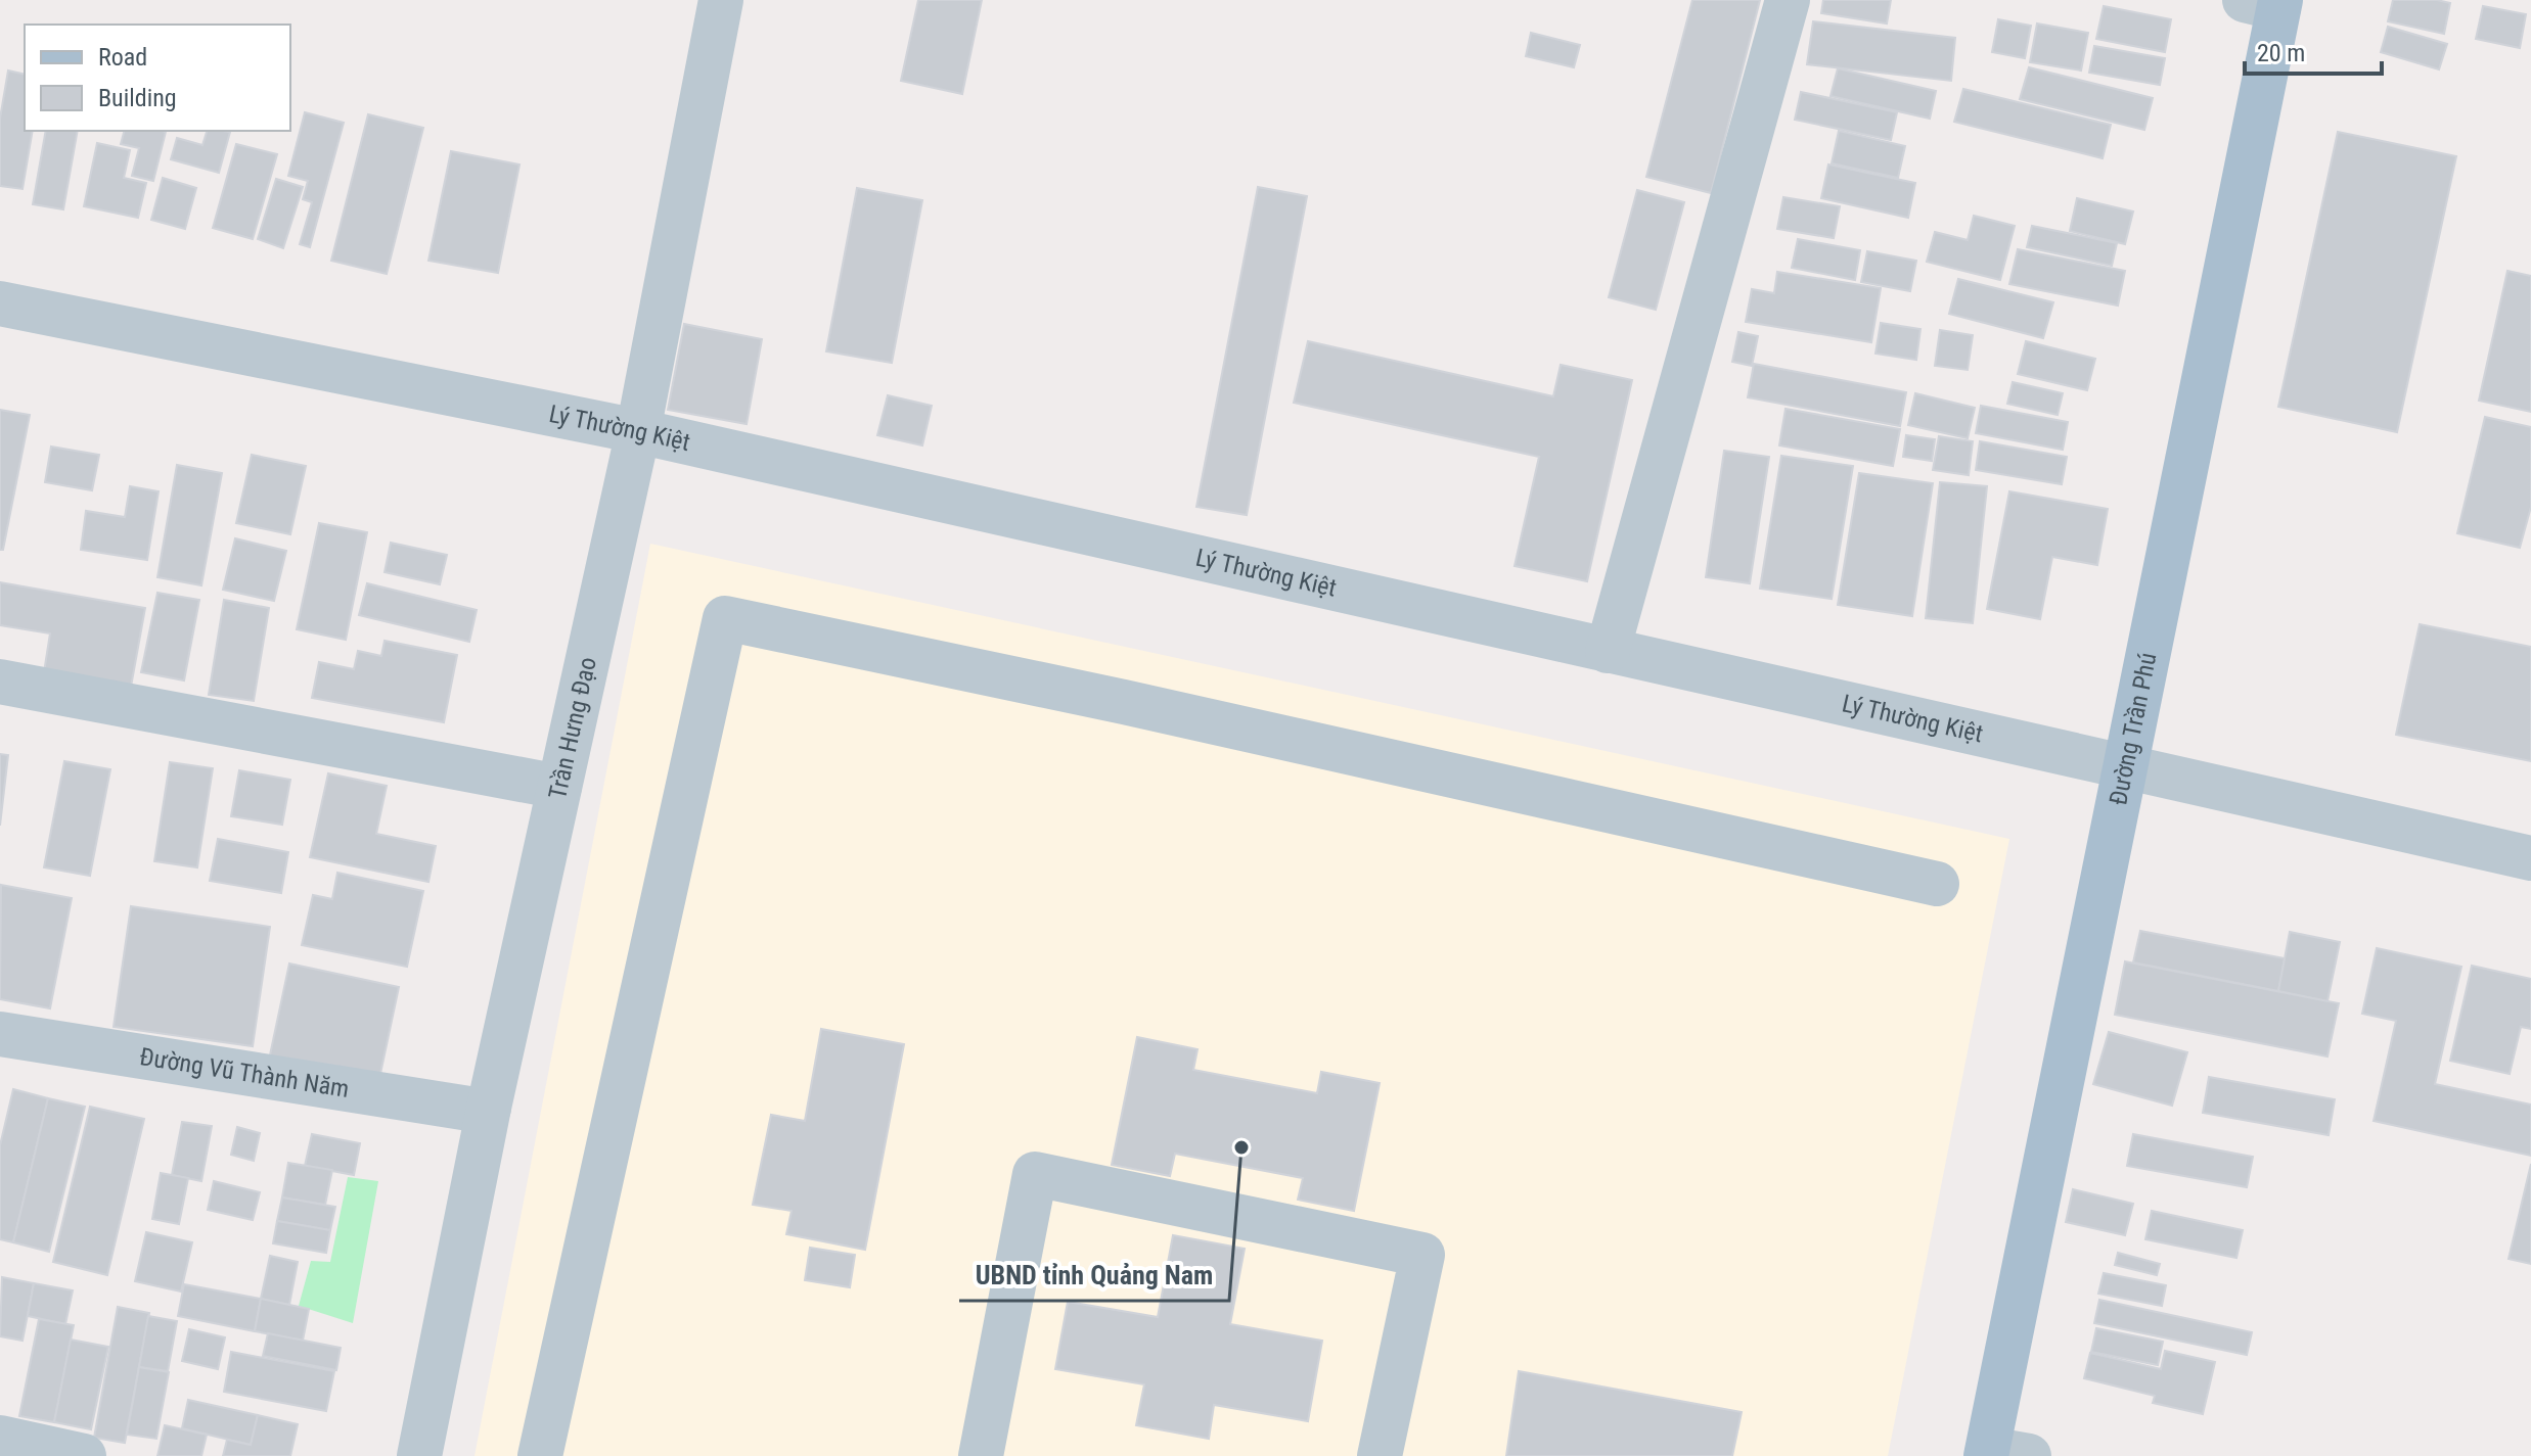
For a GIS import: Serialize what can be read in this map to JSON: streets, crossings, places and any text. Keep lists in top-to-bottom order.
{
  "streets": {
    "main road": ["Đường Trần Phú"],
    "street": ["Lý Thường Kiệt", "Trần Hưng Đạo", "Đường Vũ Thành Năm"]
  },
  "crossings": [
    ["Lý Thường Kiệt", "Trần Hưng Đạo"],
    ["Lý Thường Kiệt", "Đường Trần Phú"],
    ["Trần Hưng Đạo", "Đường Vũ Thành Năm"]
  ],
  "places": ["UBND tỉnh Quảng Nam"],
  "legend": ["Road", "Building"],
  "scale_bar": "20 m"
}
